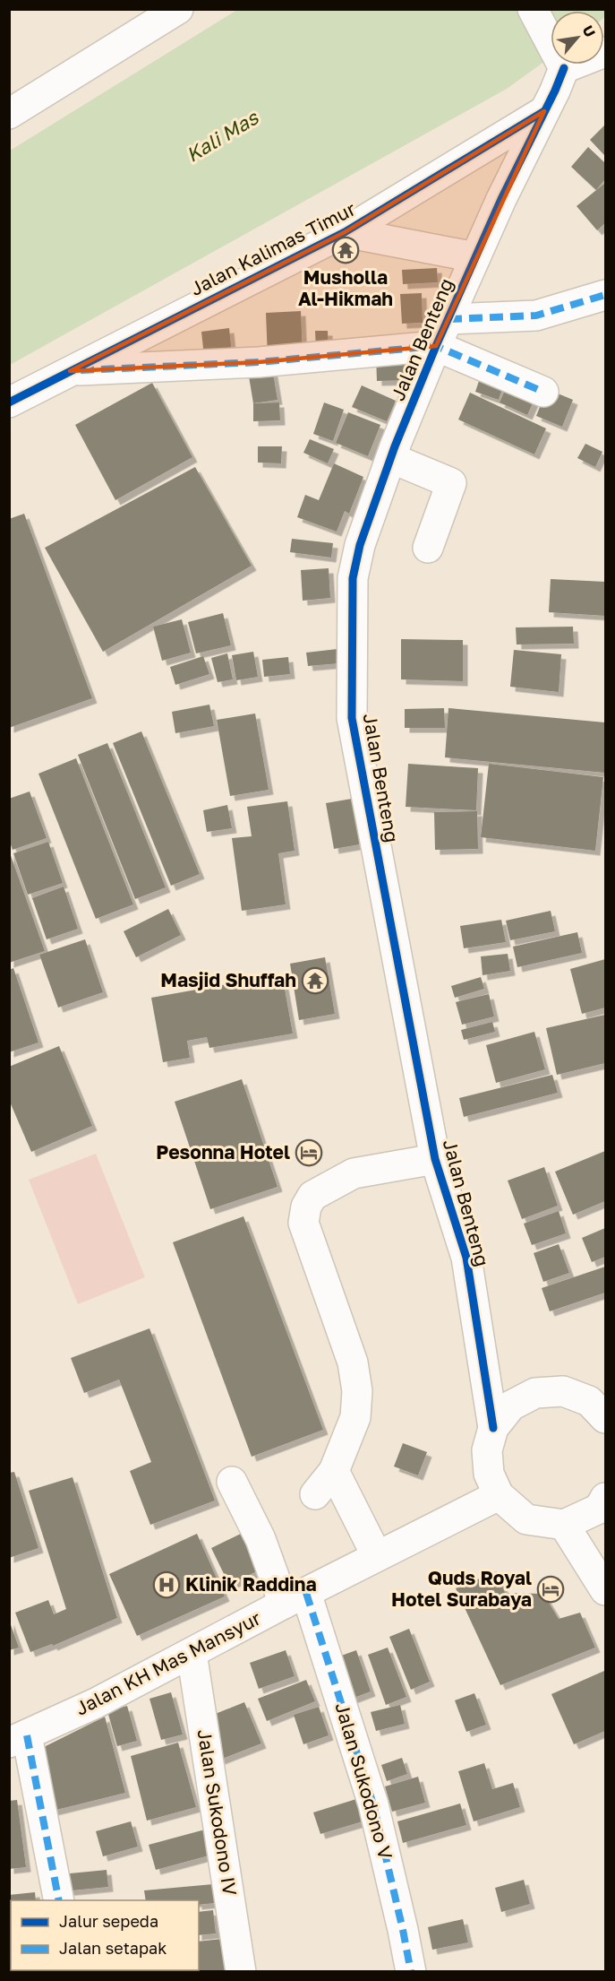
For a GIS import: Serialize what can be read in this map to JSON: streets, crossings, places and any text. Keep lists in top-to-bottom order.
{
  "streets": {
    "main road": [
      "Jalan Kalimas Timur",
      "Jalan Benteng",
      "Jalan KH Mas Mansyur",
      "Jalan Sukodono V",
      "Jalan Sukodono IV"
    ]
  },
  "crossings": [
    ["Jalan Kalimas Timur", "Jalan Benteng"],
    ["Jalan KH Mas Mansyur", "Jalan Sukodono V"],
    ["Jalan KH Mas Mansyur", "Jalan Sukodono IV"]
  ],
  "water": ["Kali Mas"],
  "places": {
    "temple": ["Musholla Al-Hikmah", "Masjid Shuffah"],
    "hotel": ["Pesonna Hotel", "Quds Royal Hotel Surabaya"],
    "hospital": ["Klinik Raddina"]
  },
  "legend": ["Jalur sepeda", "Jalan setapak"],
  "north": "top right"
}
